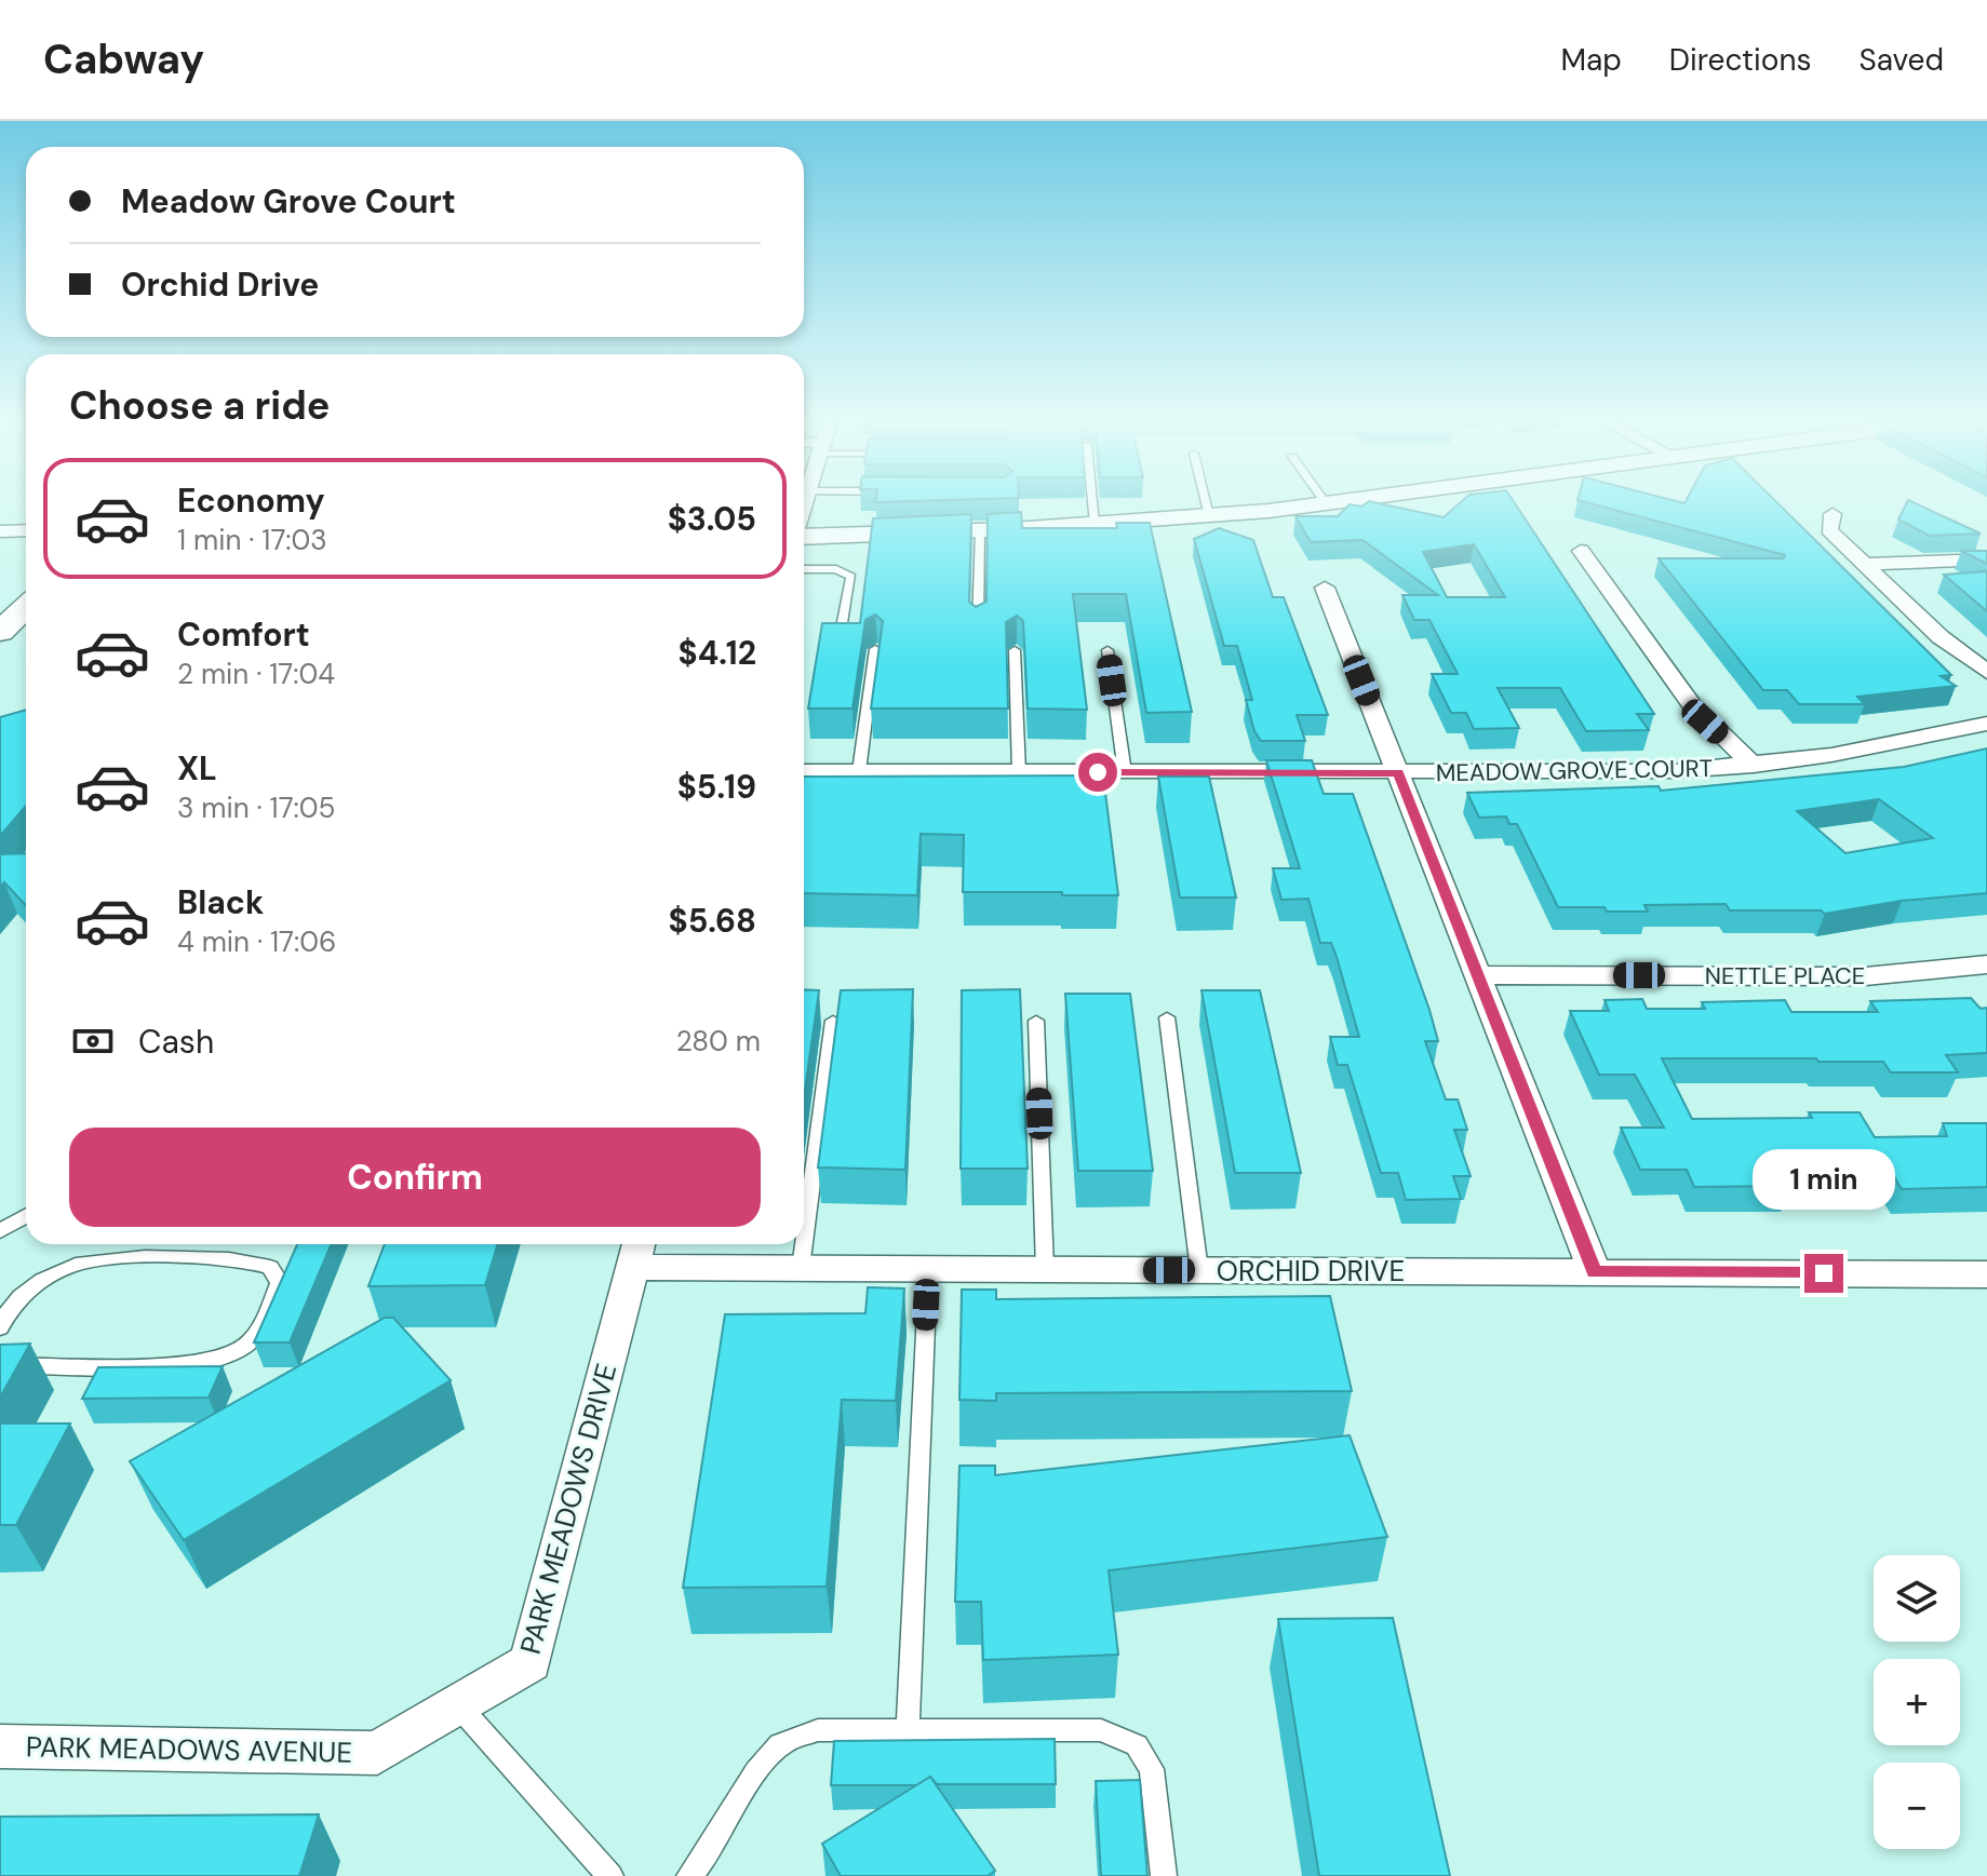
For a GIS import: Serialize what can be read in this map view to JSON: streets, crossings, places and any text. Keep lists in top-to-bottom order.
{
  "streets": {
    "street": [
      "MEADOW GROVE COURT",
      "NETTLE PLACE",
      "ORCHID DRIVE",
      "PARK MEADOWS DRIVE",
      "PARK MEADOWS AVENUE"
    ]
  },
  "crossings": [
    ["ORCHID DRIVE", "PARK MEADOWS DRIVE"],
    ["PARK MEADOWS DRIVE", "PARK MEADOWS AVENUE"]
  ],
  "page": {
    "header": "Cabway",
    "nav": ["Map", "Directions", "Saved"],
    "banner": ["Meadow Grove Court", "Orchid Drive"],
    "heading": "Choose a ride",
    "list": [
      {
        "name": "Economy",
        "note": "1 min · 17:03",
        "value": "$3.05"
      },
      {
        "name": "Comfort",
        "note": "2 min · 17:04",
        "value": "$4.12"
      },
      {
        "name": "XL",
        "note": "3 min · 17:05",
        "value": "$5.19"
      },
      {
        "name": "Black",
        "note": "4 min · 17:06",
        "value": "$5.68"
      }
    ],
    "pay": ["Cash", "280 m"],
    "buttons": "Confirm",
    "bubble": "1 min",
    "map_buttons": ["+", "−"]
  }
}
